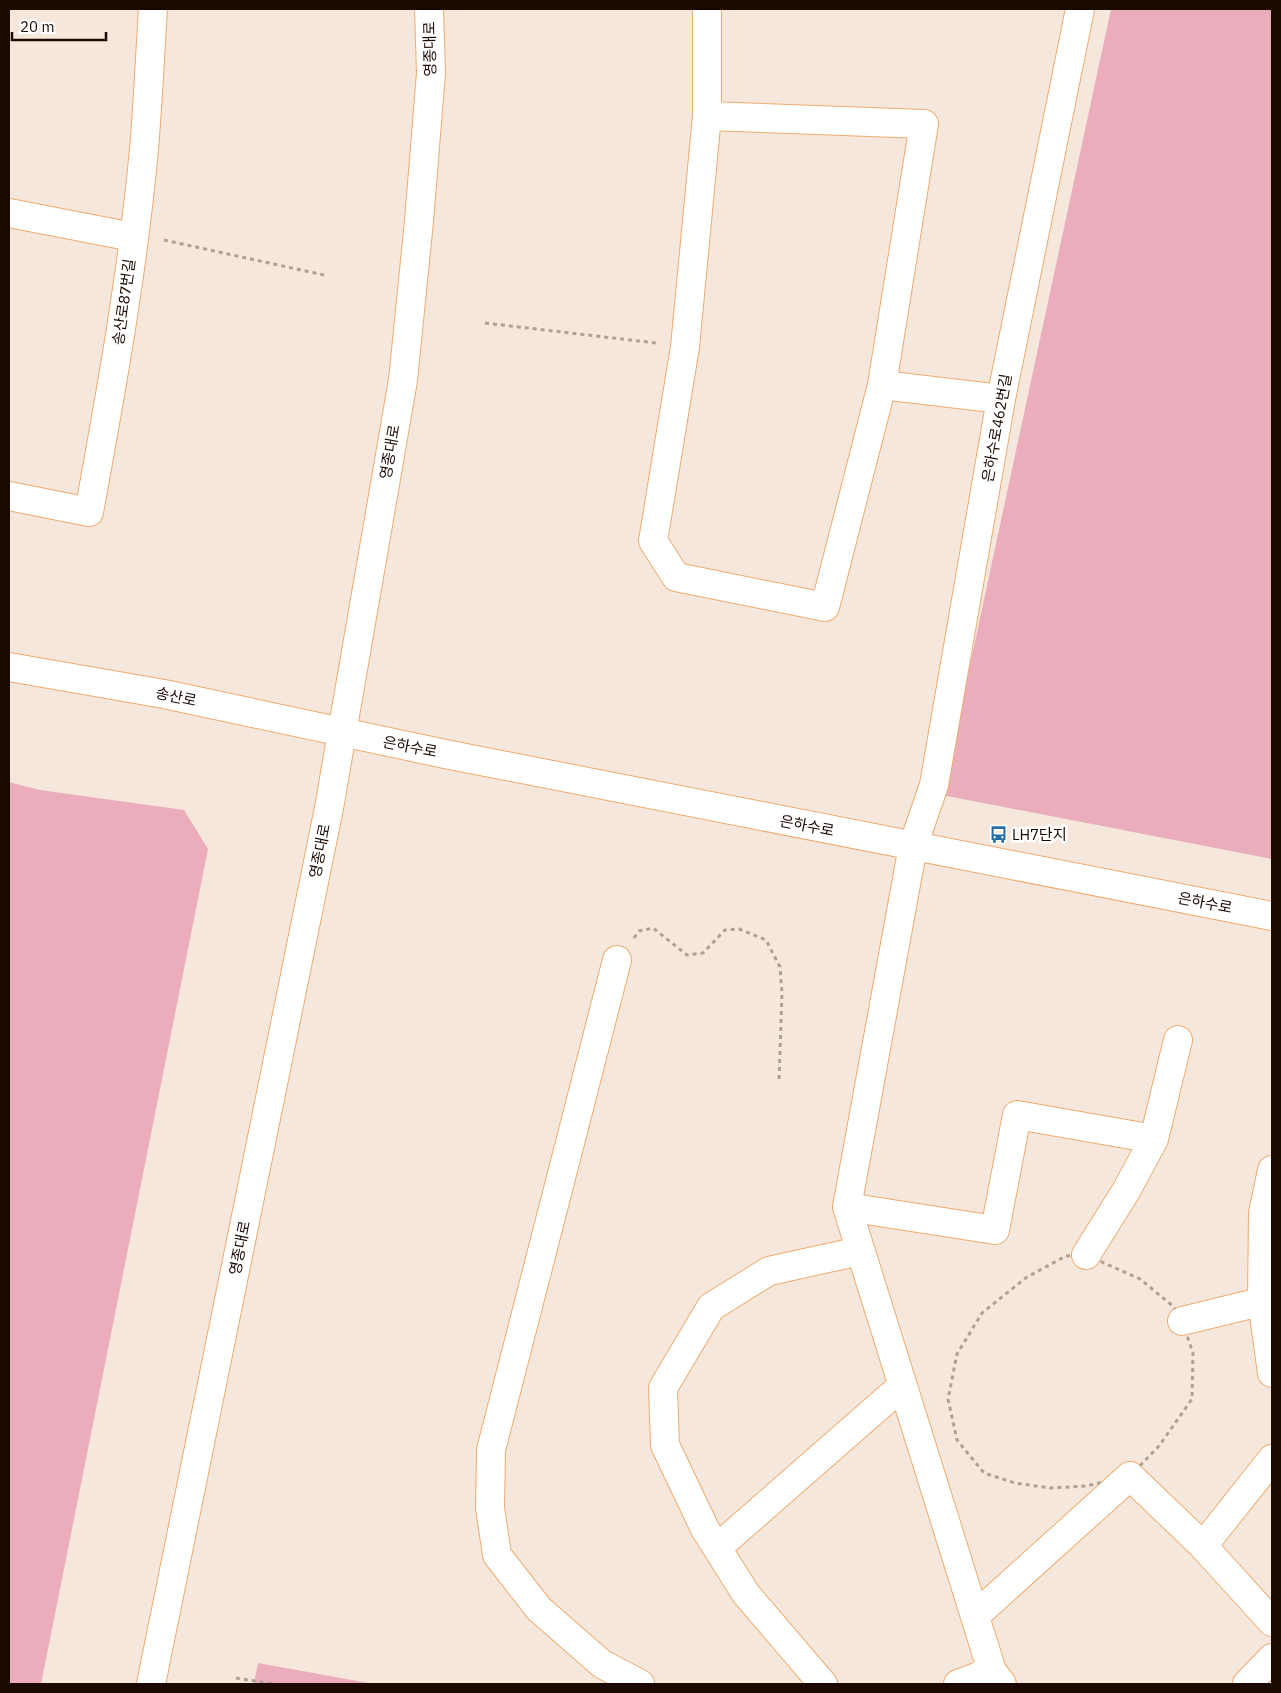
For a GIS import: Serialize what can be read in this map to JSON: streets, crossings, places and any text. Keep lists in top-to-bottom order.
{
  "streets": {
    "street": [
      "영종대로",
      "송산로87번길",
      "은하수로462번길",
      "송산로",
      "은하수로"
    ]
  },
  "crossings": [
    ["영종대로", "송산로"],
    ["영종대로", "은하수로"],
    ["은하수로462번길", "은하수로"],
    ["송산로", "은하수로"]
  ],
  "places": {
    "bus stop": ["LH7단지"]
  },
  "scale_bar": "20 m"
}
